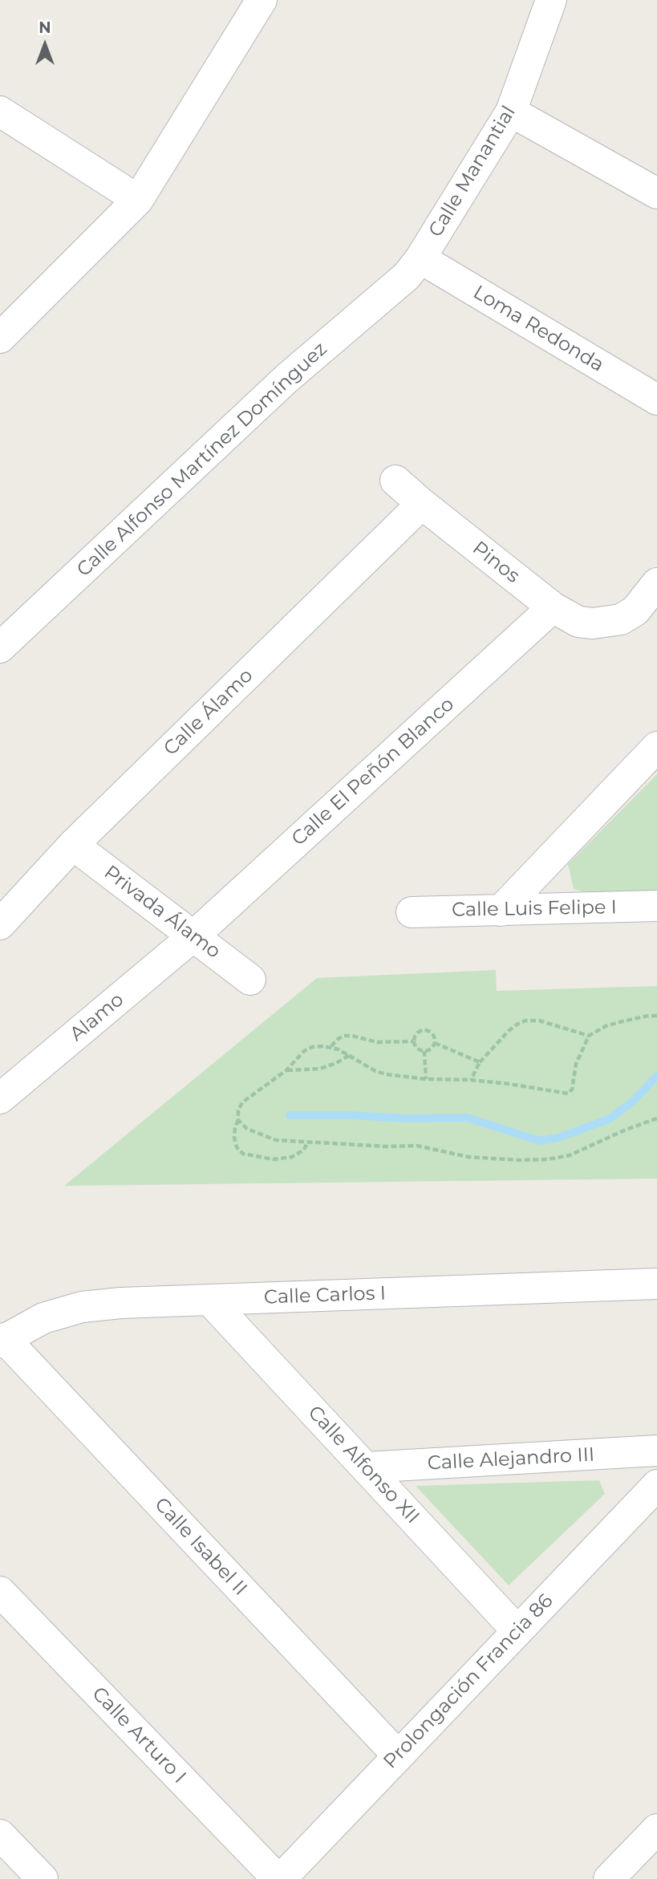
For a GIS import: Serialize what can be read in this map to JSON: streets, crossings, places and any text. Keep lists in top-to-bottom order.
{
  "streets": {
    "street": [
      "Calle Manantial",
      "Loma Redonda",
      "Calle Alfonso Martínez Domínguez",
      "Pinos",
      "Calle Álamo",
      "Calle El Peñón Blanco",
      "Calle Luis Felipe I",
      "Privada Álamo",
      "Alamo",
      "Calle Carlos I",
      "Calle Alejandro III",
      "Calle Alfonso XII",
      "Calle Isabel II",
      "Prolongación Francia 86",
      "Calle Arturo I"
    ]
  },
  "crossings": [
    ["Calle Manantial", "Loma Redonda"],
    ["Calle Manantial", "Calle Alfonso Martínez Domínguez"],
    ["Loma Redonda", "Calle Alfonso Martínez Domínguez"],
    ["Pinos", "Calle Álamo"],
    ["Pinos", "Calle El Peñón Blanco"],
    ["Calle Álamo", "Privada Álamo"],
    ["Calle El Peñón Blanco", "Privada Álamo"],
    ["Calle El Peñón Blanco", "Alamo"],
    ["Privada Álamo", "Alamo"],
    ["Calle Carlos I", "Calle Alfonso XII"],
    ["Calle Carlos I", "Calle Isabel II"],
    ["Calle Alejandro III", "Calle Alfonso XII"],
    ["Calle Alfonso XII", "Prolongación Francia 86"],
    ["Calle Isabel II", "Prolongación Francia 86"],
    ["Prolongación Francia 86", "Calle Arturo I"]
  ],
  "north": "top"
}
